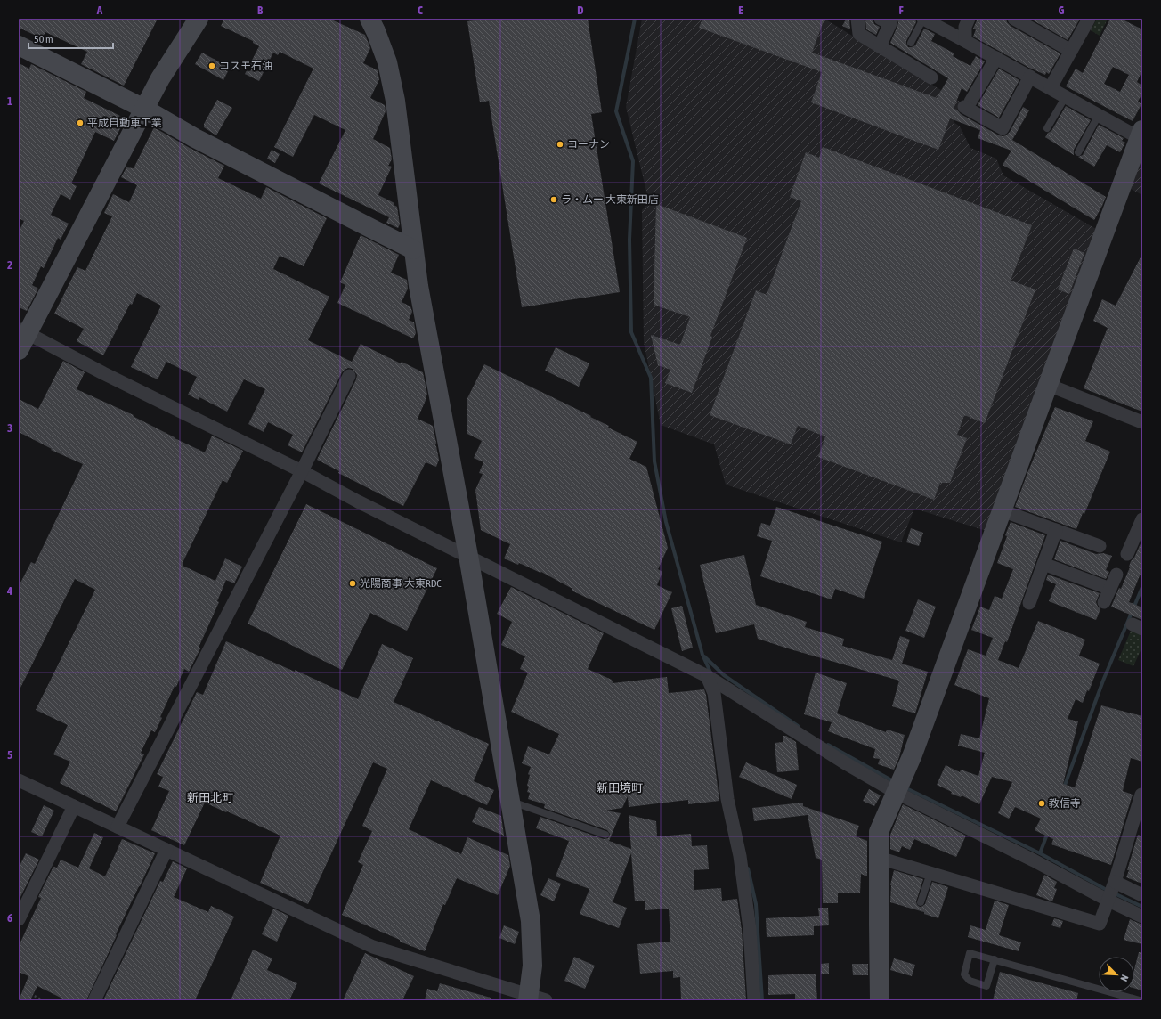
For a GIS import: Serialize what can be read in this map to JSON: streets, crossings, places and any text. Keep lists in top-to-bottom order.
{
  "districts": ["新田境町", "新田北町"],
  "places": [
    "コスモ石油",
    "平成自動車工業",
    "コーナン",
    "ラ・ムー 大東新田店",
    "光陽商事 大東RDC",
    "教信寺"
  ],
  "scale_bar": "50 m",
  "north": "bottom right",
  "grid": {
    "columns": [
      "A",
      "B",
      "C",
      "D",
      "E",
      "F",
      "G"
    ],
    "rows": [
      "1",
      "2",
      "3",
      "4",
      "5",
      "6"
    ]
  }
}
